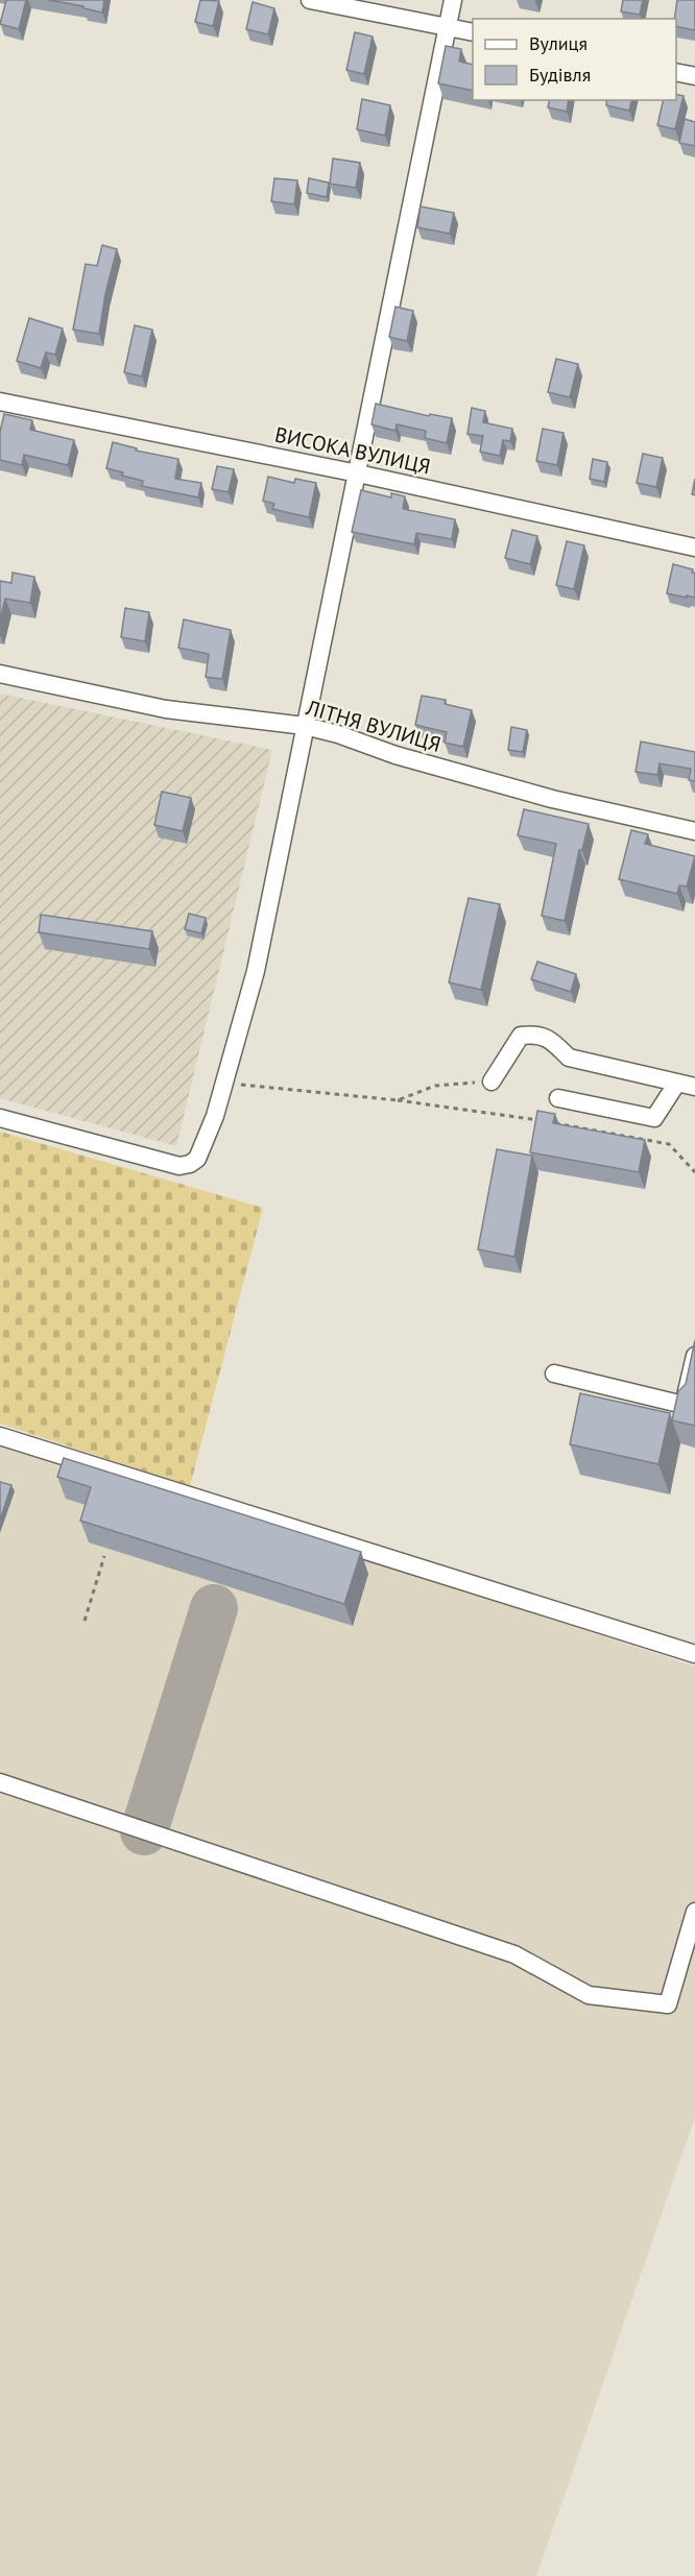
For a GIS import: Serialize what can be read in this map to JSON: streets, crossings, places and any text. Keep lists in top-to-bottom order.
{
  "streets": {
    "street": ["ВИСОКА ВУЛИЦЯ", "ЛІТНЯ ВУЛИЦЯ"]
  },
  "legend": ["Вулиця", "Будівля"]
}
